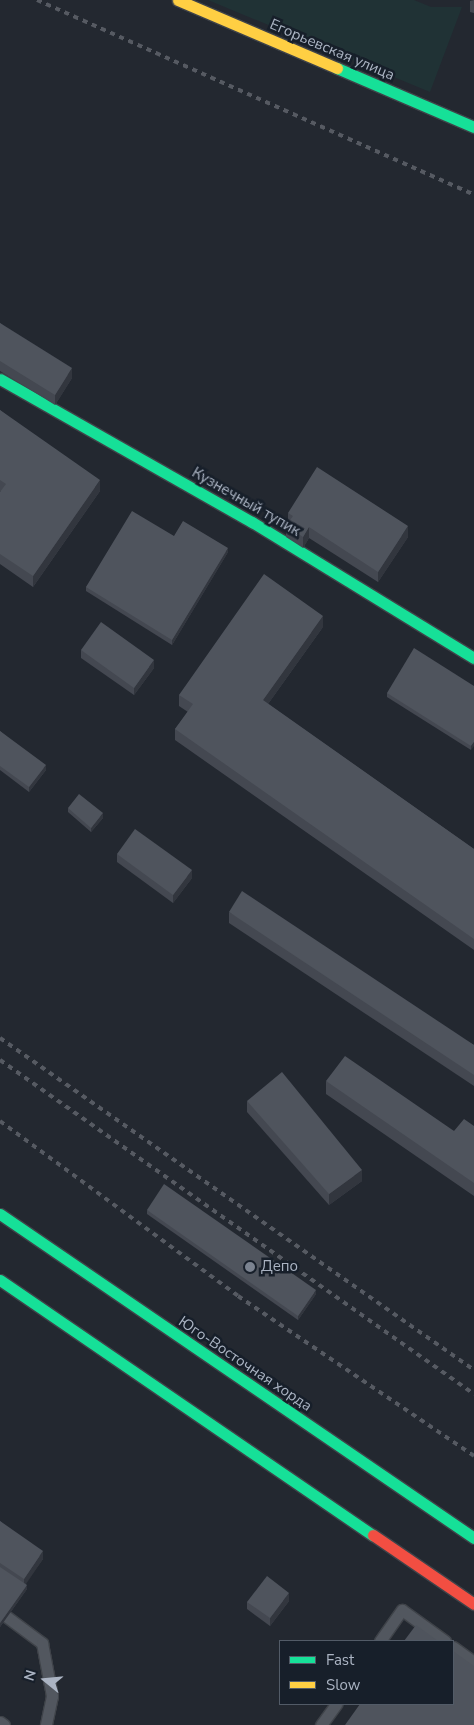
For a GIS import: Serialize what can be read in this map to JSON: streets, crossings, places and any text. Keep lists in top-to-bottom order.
{
  "streets": {
    "main road": ["Егорьевская улица", "Кузнечный тупик", "Юго-Восточная хорда"]
  },
  "places": ["Депо"],
  "legend": ["Fast", "Slow"],
  "north": "left"
}
